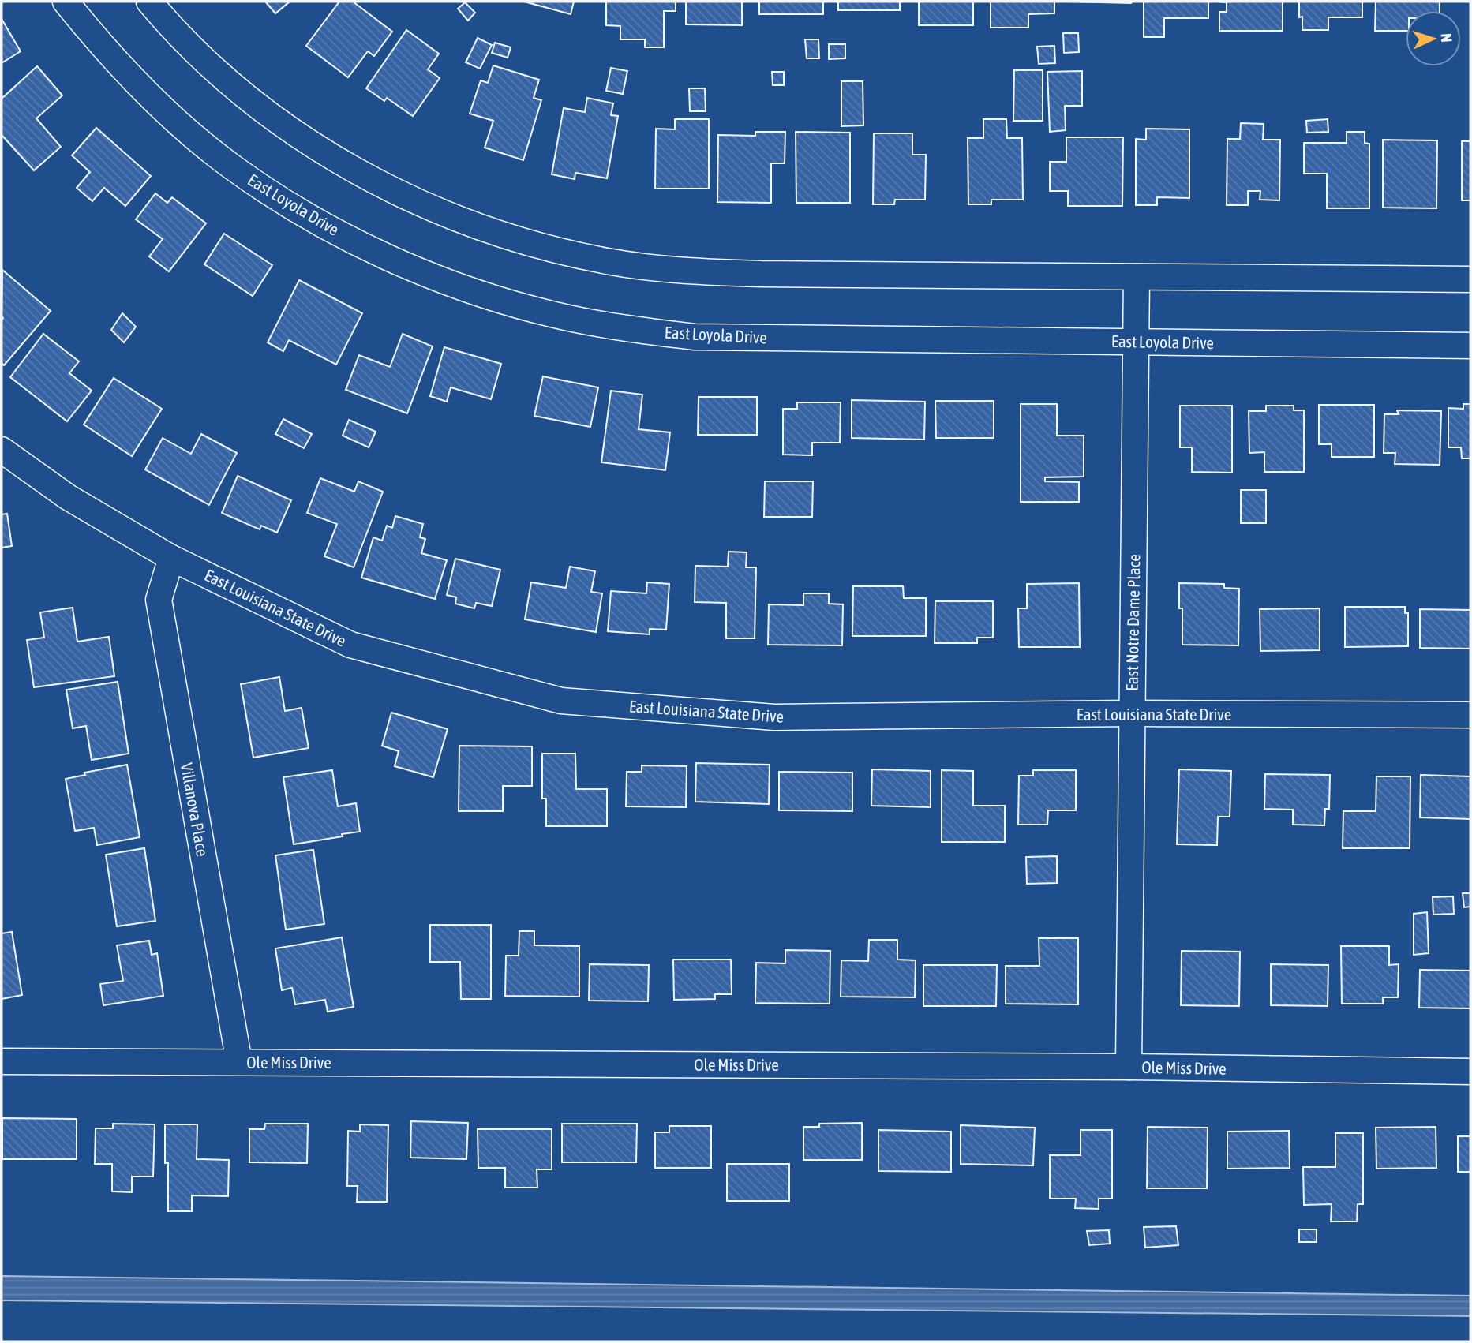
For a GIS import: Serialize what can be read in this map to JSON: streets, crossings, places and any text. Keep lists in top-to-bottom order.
{
  "streets": {
    "street": [
      "East Loyola Drive",
      "East Louisiana State Drive",
      "East Notre Dame Place",
      "Villanova Place",
      "Ole Miss Drive"
    ]
  },
  "crossings": [
    ["East Loyola Drive", "East Notre Dame Place"],
    ["East Louisiana State Drive", "East Notre Dame Place"],
    ["East Louisiana State Drive", "Villanova Place"],
    ["East Notre Dame Place", "Ole Miss Drive"],
    ["Villanova Place", "Ole Miss Drive"]
  ],
  "north": "right"
}
